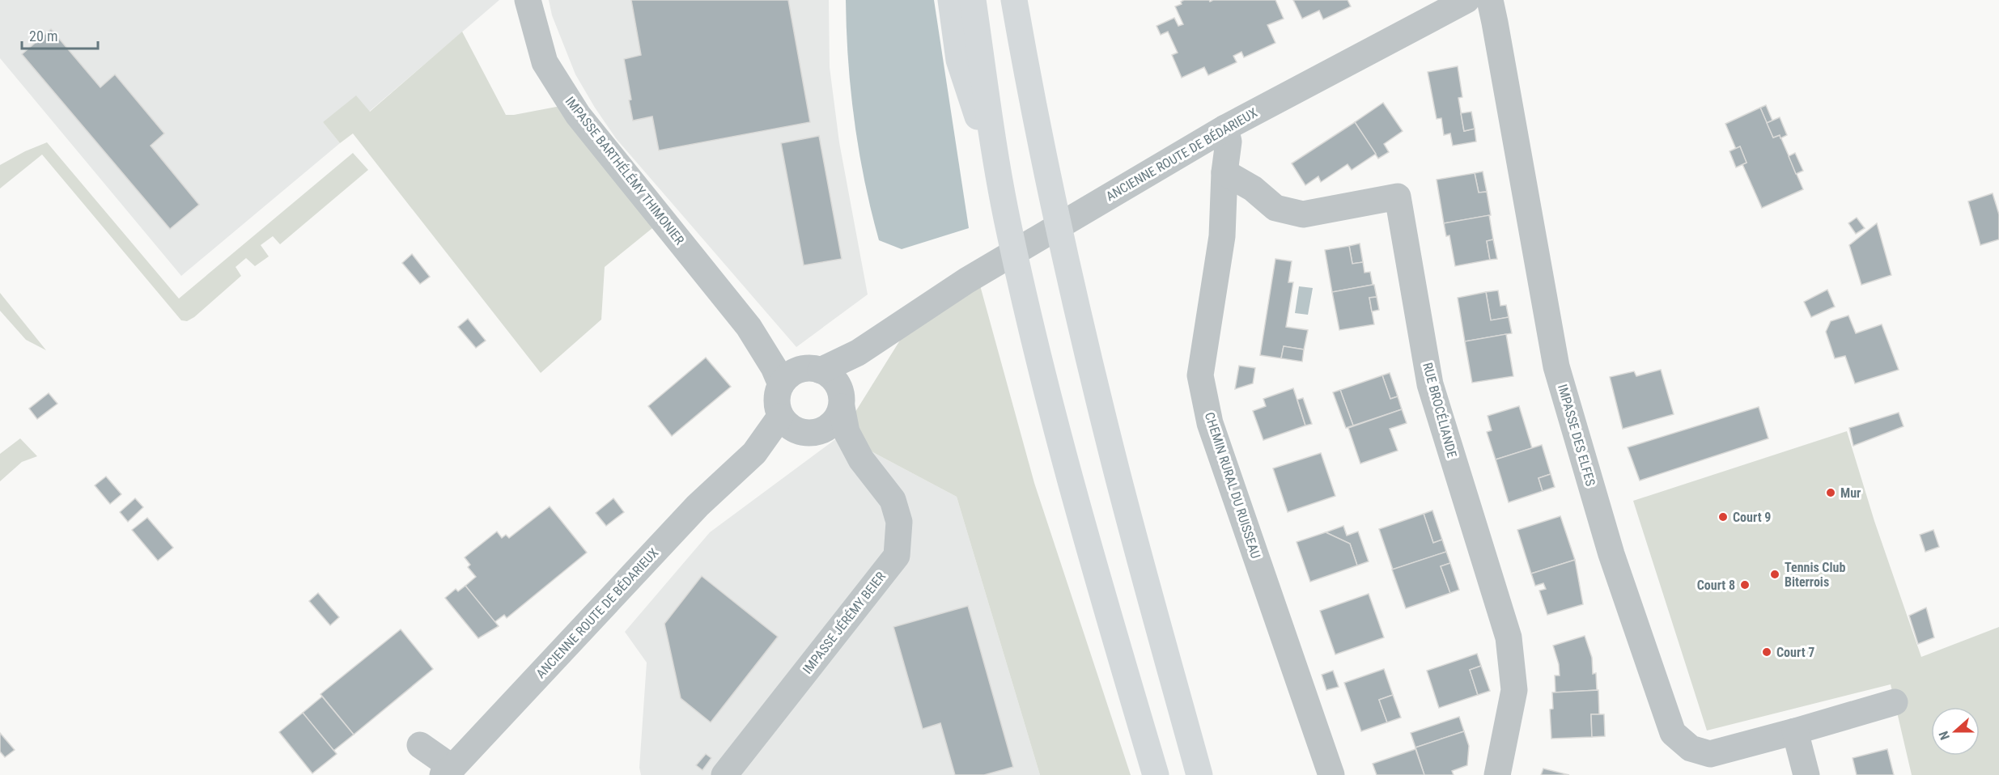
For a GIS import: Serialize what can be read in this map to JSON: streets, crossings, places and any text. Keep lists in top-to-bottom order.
{
  "streets": {
    "street": [
      "ANCIENNE ROUTE DE BÉDARIEUX",
      "IMPASSE BARTHÉLÉMY THIMONIER",
      "RUE BROCÉLIANDE",
      "IMPASSE DES ELFES",
      "CHEMIN RURAL DU RUISSEAU",
      "IMPASSE JÉRÉMY BEIER"
    ]
  },
  "crossings": [
    ["ANCIENNE ROUTE DE BÉDARIEUX", "IMPASSE BARTHÉLÉMY THIMONIER"],
    ["ANCIENNE ROUTE DE BÉDARIEUX", "CHEMIN RURAL DU RUISSEAU"],
    ["ANCIENNE ROUTE DE BÉDARIEUX", "IMPASSE JÉRÉMY BEIER"],
    ["IMPASSE BARTHÉLÉMY THIMONIER", "IMPASSE JÉRÉMY BEIER"],
    ["RUE BROCÉLIANDE", "CHEMIN RURAL DU RUISSEAU"]
  ],
  "places": [
    "Mur",
    "Court 9",
    "Tennis Club Biterrois",
    "Court 8",
    "Court 7"
  ],
  "scale_bar": "20 m",
  "north": "left"
}
